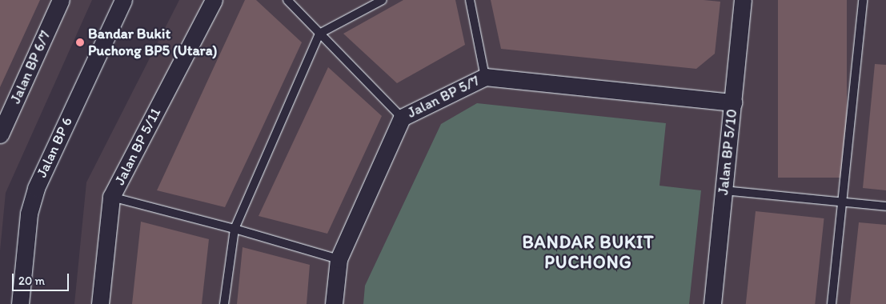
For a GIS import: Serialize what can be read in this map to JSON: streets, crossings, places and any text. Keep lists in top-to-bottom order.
{
  "streets": {
    "street": [
      "Jalan BP 6/7",
      "Jalan BP 5/7",
      "Jalan BP 5/11",
      "Jalan BP 6",
      "Jalan BP 5/10"
    ]
  },
  "crossings": [
    ["Jalan BP 5/7", "Jalan BP 5/10"]
  ],
  "districts": ["BANDAR BUKIT PUCHONG"],
  "places": ["Bandar Bukit Puchong BP5 (Utara)"],
  "scale_bar": "20 m"
}
